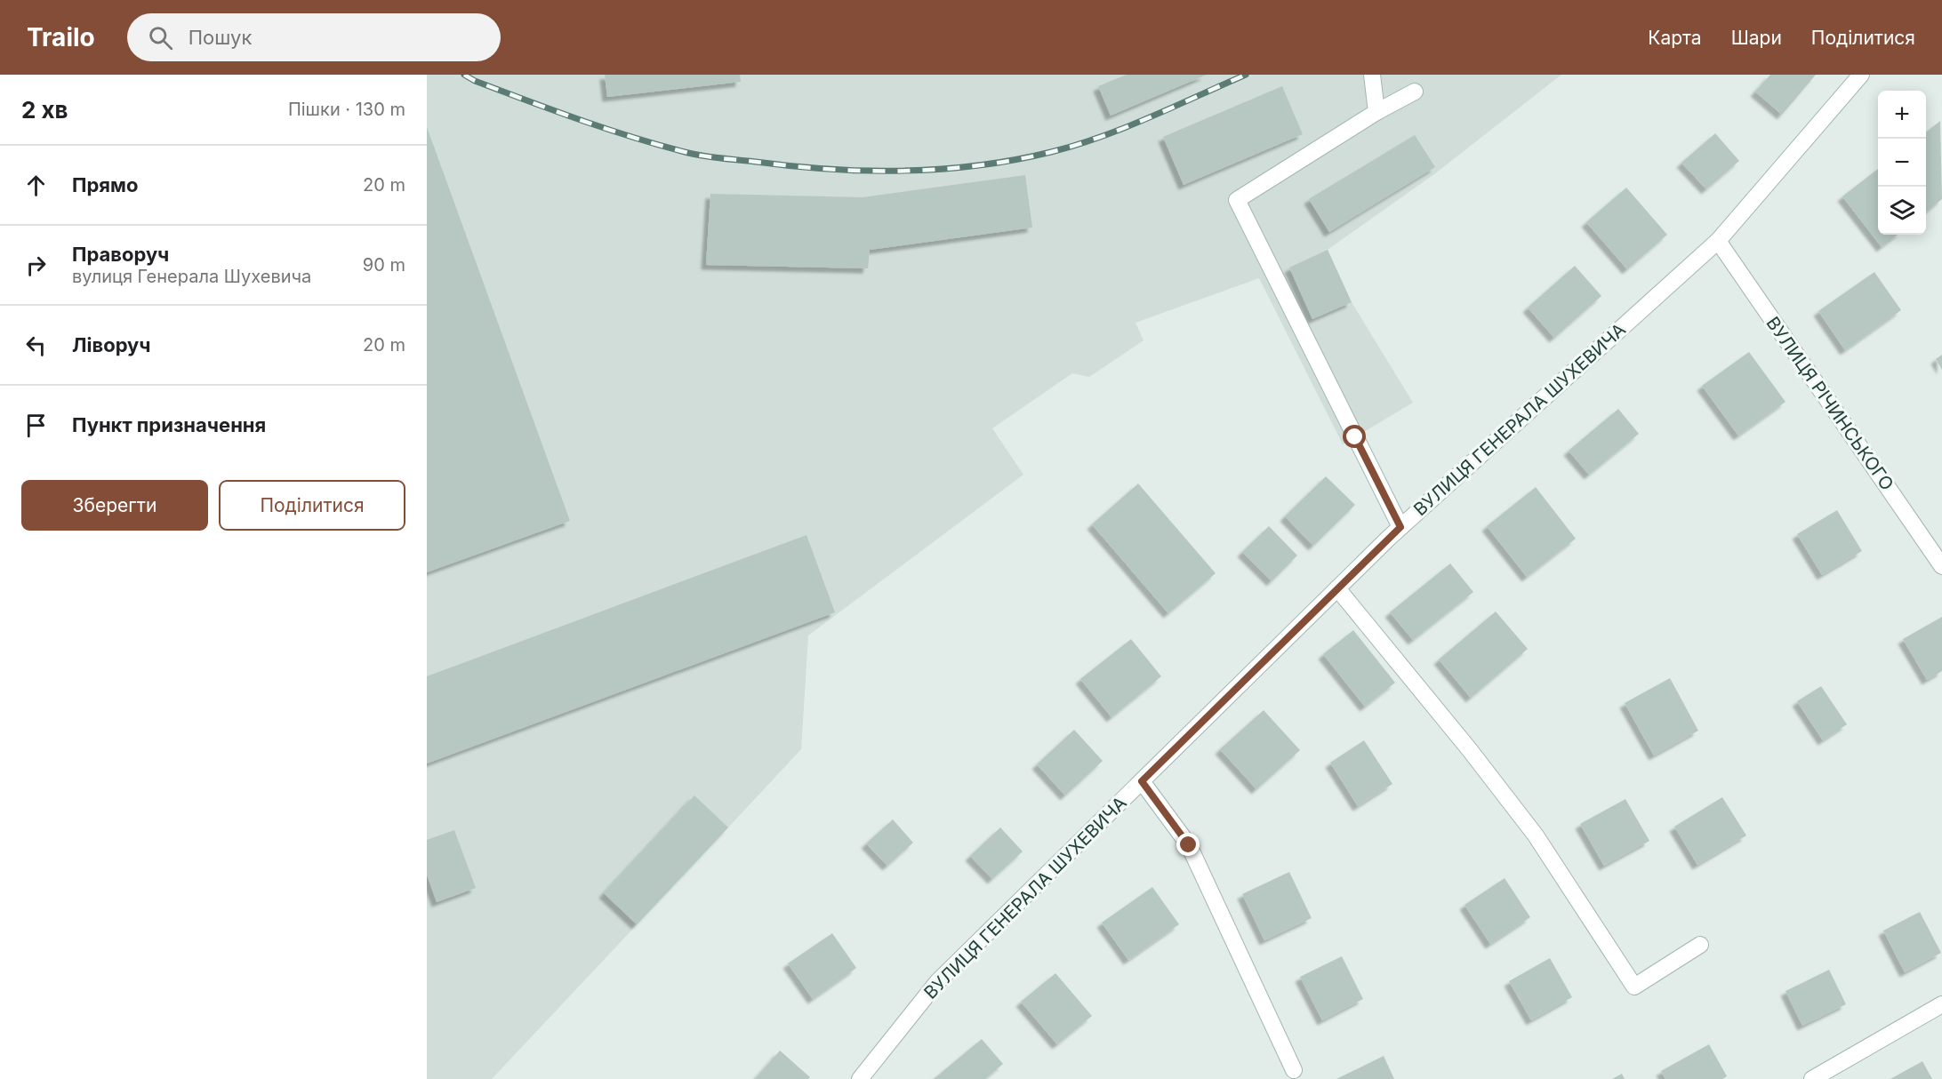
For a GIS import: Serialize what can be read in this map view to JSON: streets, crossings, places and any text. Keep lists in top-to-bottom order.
{
  "streets": {
    "street": ["ВУЛИЦЯ РІЧИНСЬКОГО", "ВУЛИЦЯ ГЕНЕРАЛА ШУХЕВИЧА"]
  },
  "crossings": [
    ["ВУЛИЦЯ РІЧИНСЬКОГО", "ВУЛИЦЯ ГЕНЕРАЛА ШУХЕВИЧА"]
  ],
  "page": {
    "header": "Trailo",
    "search": "Пошук",
    "nav": ["Карта", "Шари", "Поділитися"],
    "heading": ["2 хв", "Пішки · 130 m"],
    "map_buttons": ["+", "−"],
    "list": [
      ["Прямо", "20 m"],
      ["Праворуч", "вулиця Генерала Шухевича", "90 m"],
      ["Ліворуч", "20 m"],
      "Пункт призначення"
    ],
    "buttons": ["Зберегти", "Поділитися"]
  }
}
